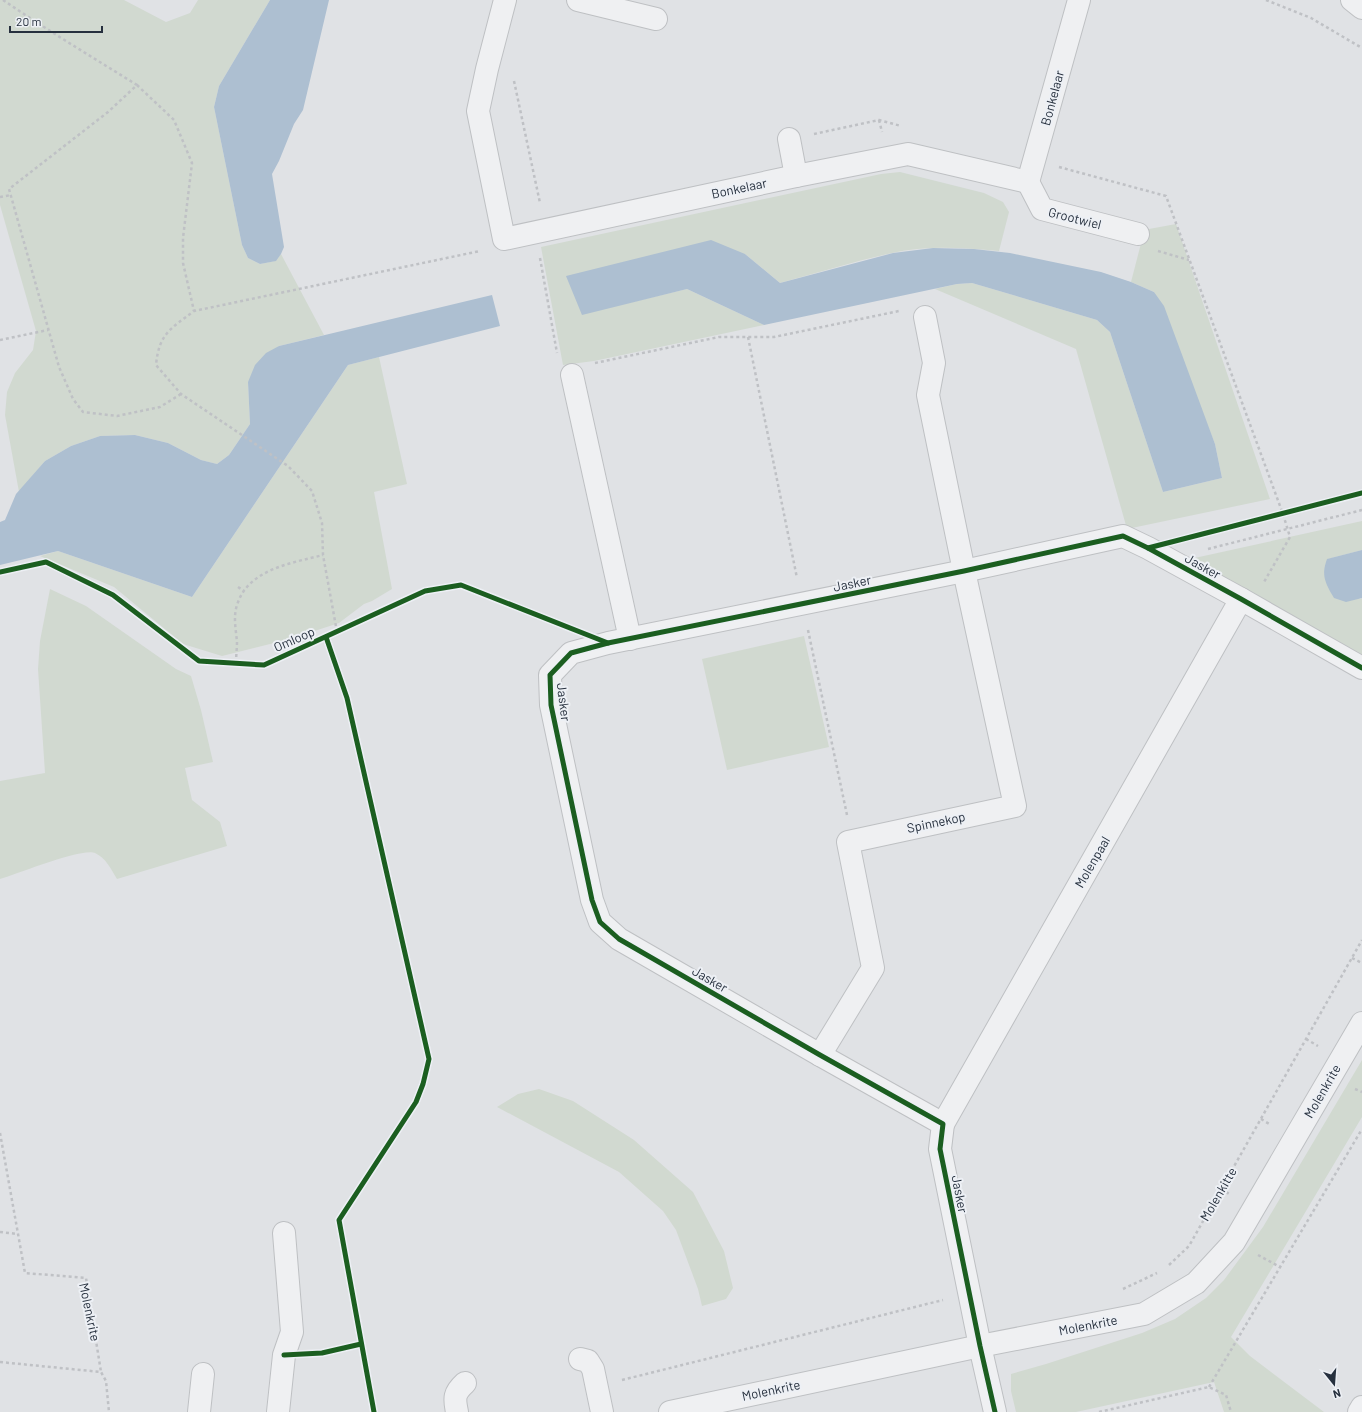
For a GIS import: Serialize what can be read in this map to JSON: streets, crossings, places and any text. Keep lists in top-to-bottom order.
{
  "streets": {
    "street": [
      "Bonkelaar",
      "Grootwiel",
      "Jasker",
      "Spinnekop",
      "Molenpaal",
      "Molenkrite"
    ],
    "path": ["Molenkitte"],
    "cycle path": ["Omloop"]
  },
  "crossings": [
    ["Bonkelaar", "Grootwiel"],
    ["Jasker", "Spinnekop"],
    ["Jasker", "Molenpaal"],
    ["Jasker", "Molenkrite"]
  ],
  "scale_bar": "20 m",
  "north": "bottom"
}
